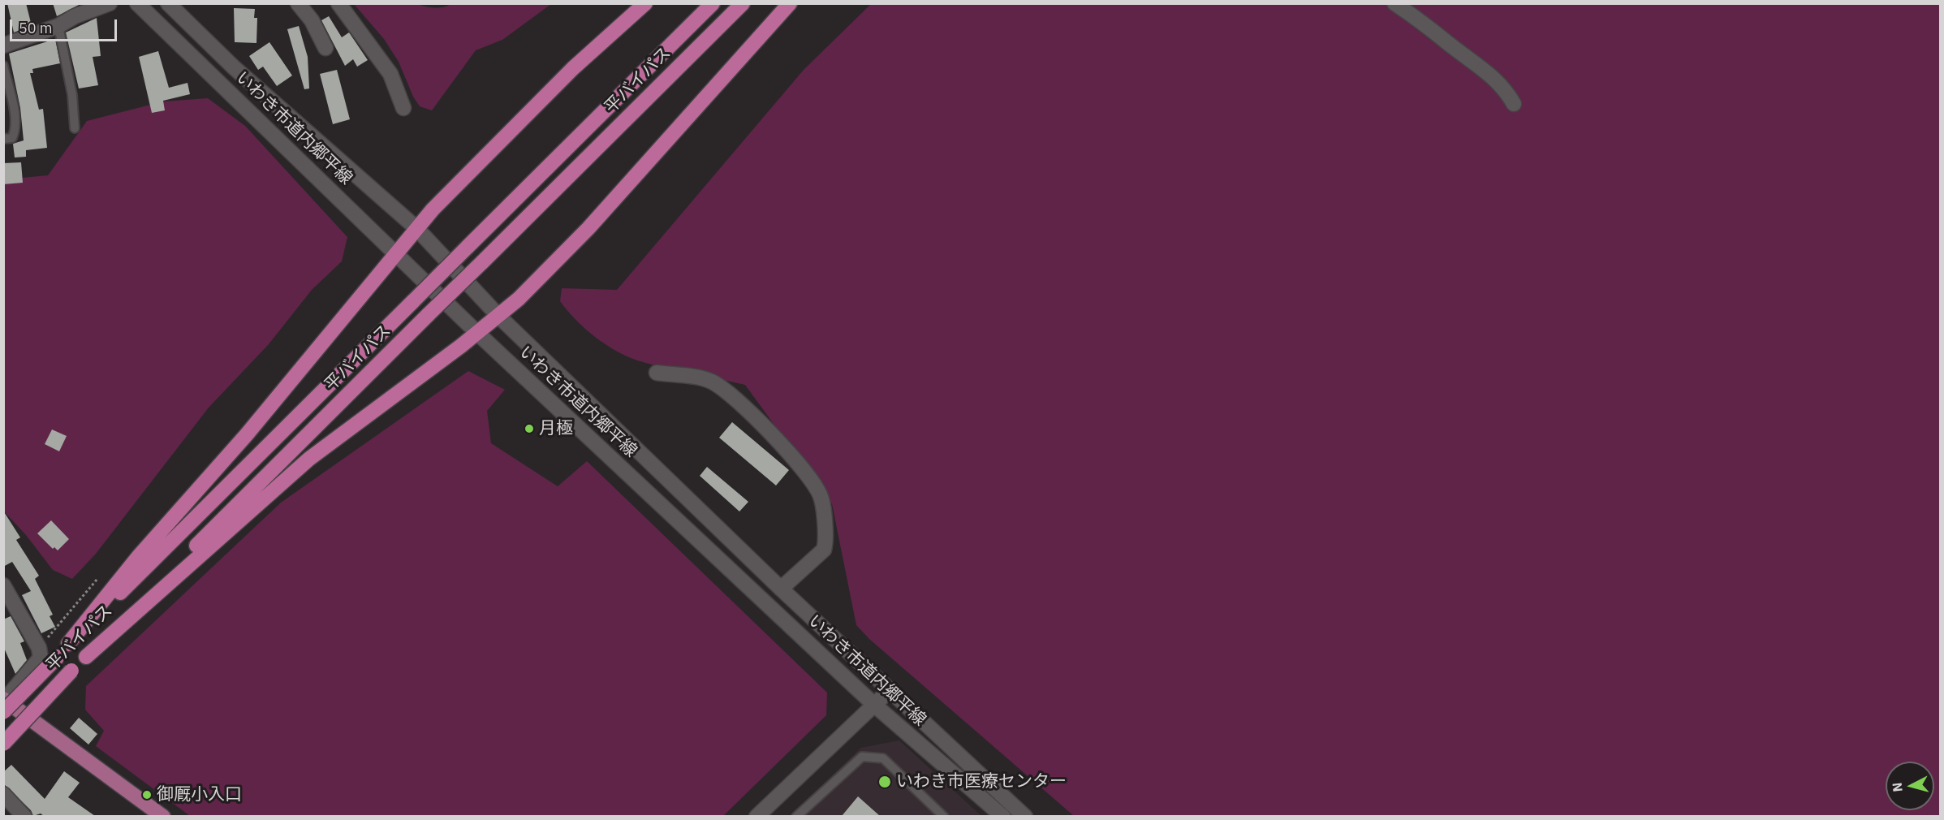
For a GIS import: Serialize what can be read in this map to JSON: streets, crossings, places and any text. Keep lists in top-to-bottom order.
{
  "streets": {
    "highway": ["平バイパス"],
    "street": ["いわき市道内郷平線"]
  },
  "places": ["月極", "いわき市医療センター", "御厩小入口"],
  "scale_bar": "50 m",
  "north": "left"
}
